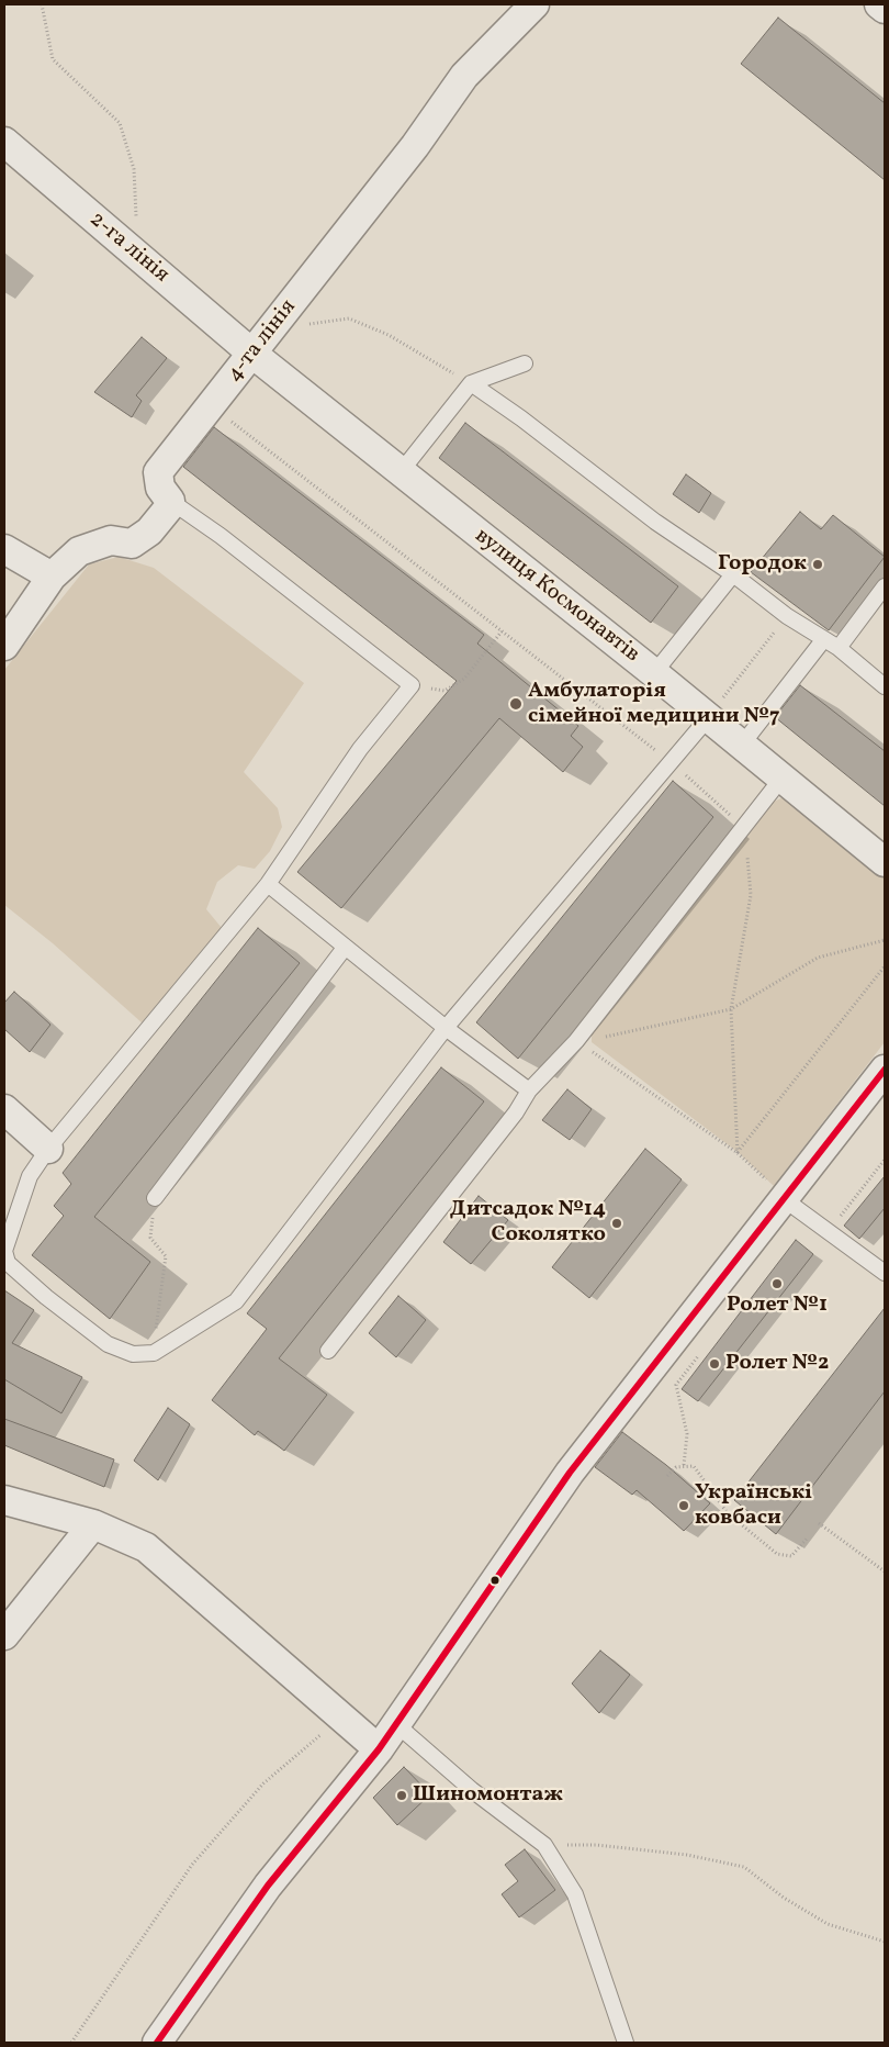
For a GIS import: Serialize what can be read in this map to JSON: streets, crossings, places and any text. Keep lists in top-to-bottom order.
{
  "streets": {
    "street": ["2-га лінія", "4-та лінія", "вулиця Космонавтів"]
  },
  "crossings": [
    ["2-га лінія", "4-та лінія"],
    ["2-га лінія", "вулиця Космонавтів"],
    ["4-та лінія", "вулиця Космонавтів"]
  ],
  "places": [
    "Городок",
    "Амбулаторія сімейної медицини №7",
    "Дитсадок №14 Соколятко",
    "Ролет №1",
    "Ролет №2",
    "Українські ковбаси",
    "Шиномонтаж"
  ]
}
